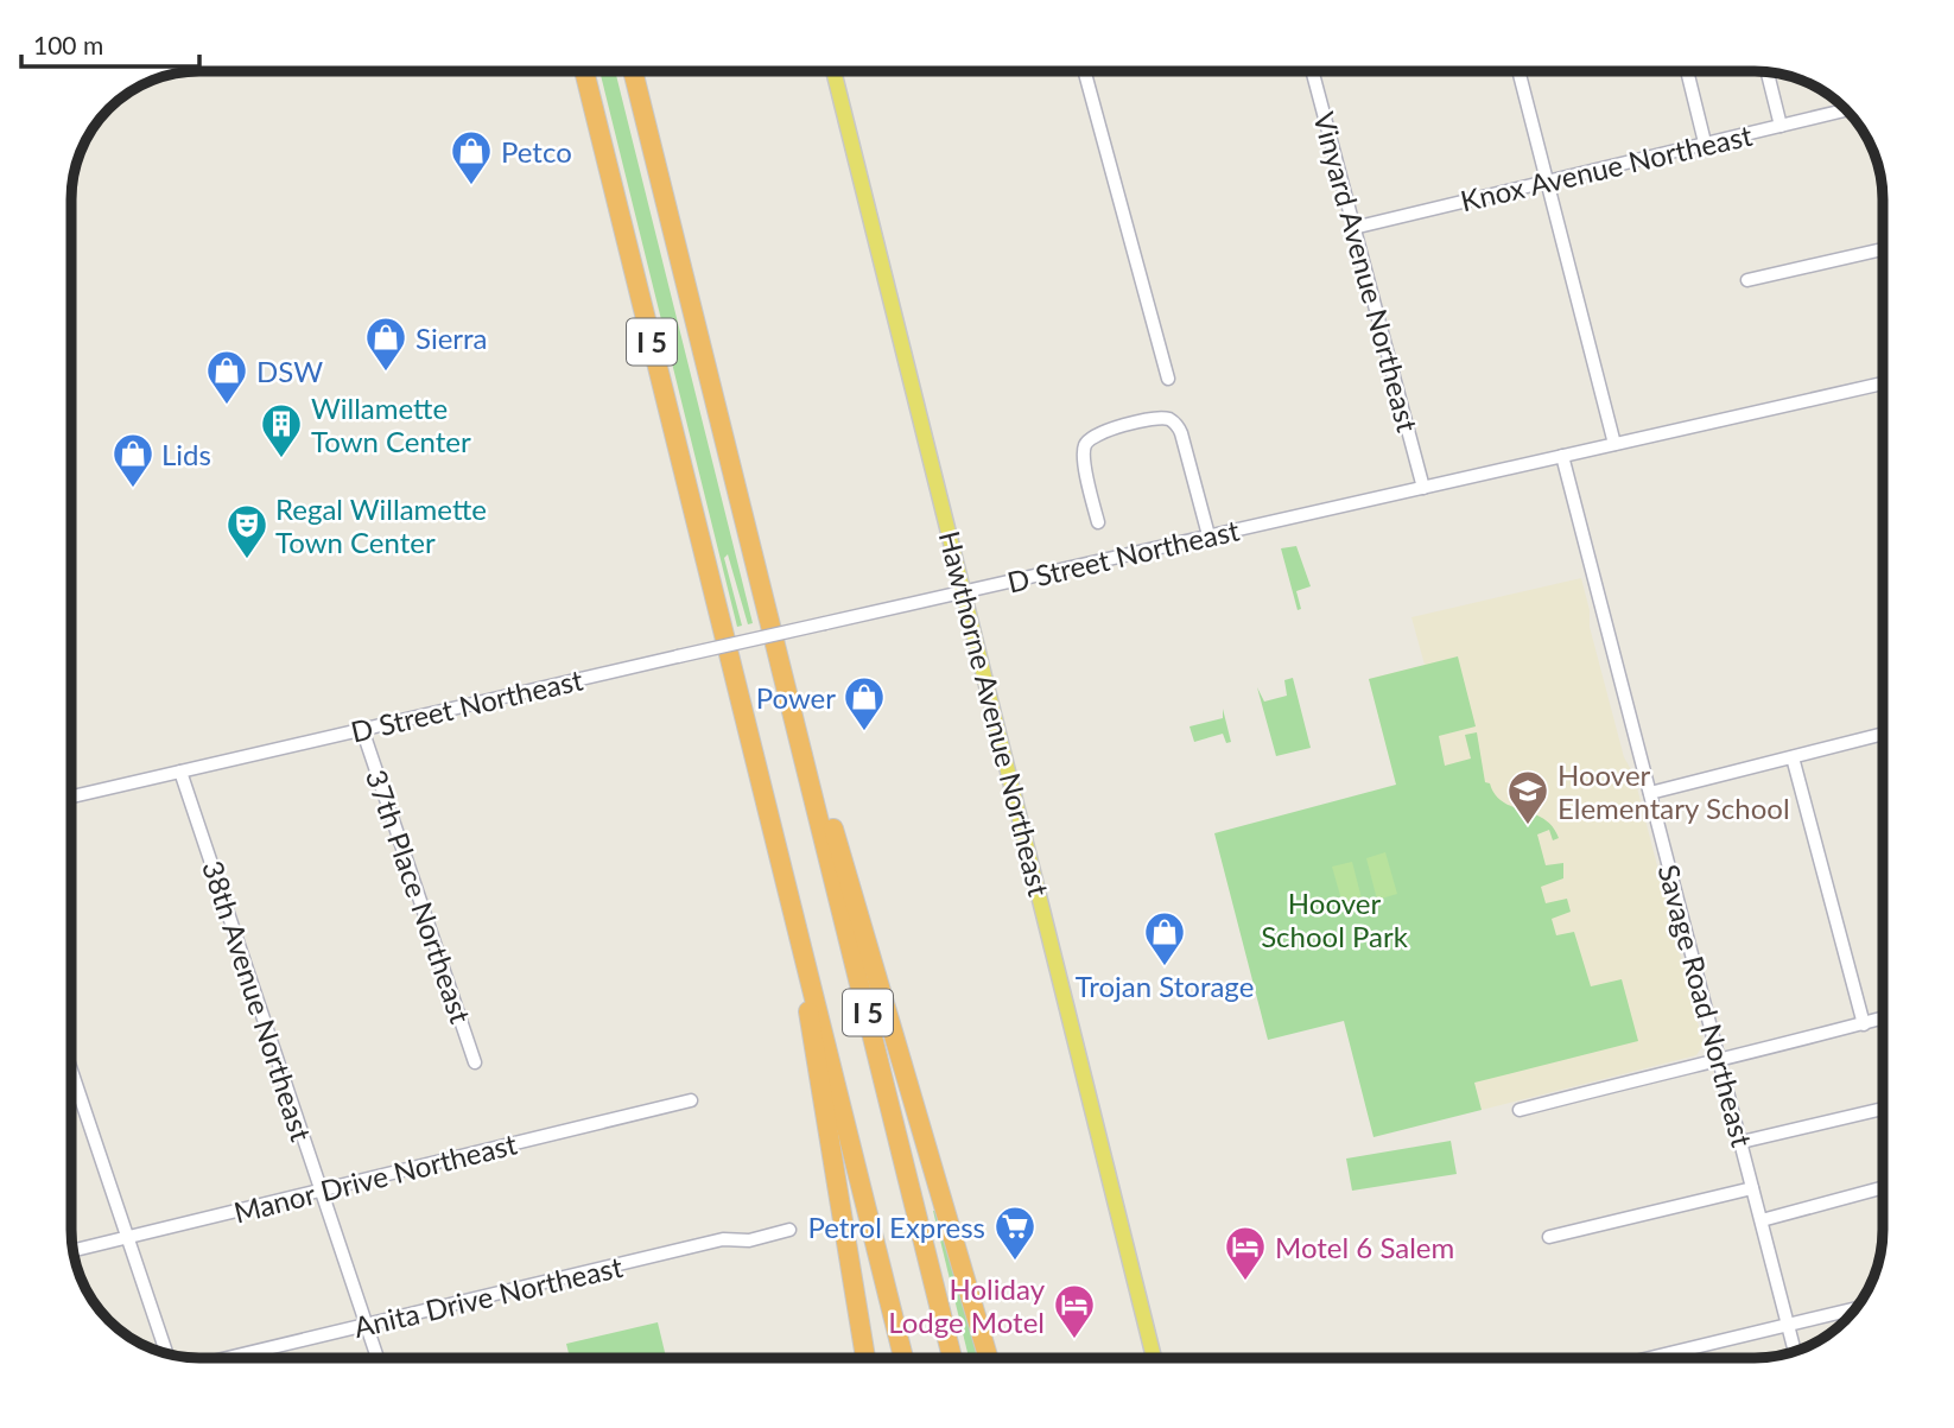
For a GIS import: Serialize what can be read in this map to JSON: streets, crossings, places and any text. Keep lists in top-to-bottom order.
{
  "streets": {
    "highway": ["I 5"],
    "main road": ["Hawthorne Avenue Northeast"],
    "street": [
      "Knox Avenue Northeast",
      "Vinyard Avenue Northeast",
      "D Street Northeast",
      "37th Place Northeast",
      "38th Avenue Northeast",
      "Savage Road Northeast",
      "Manor Drive Northeast",
      "Anita Drive Northeast"
    ]
  },
  "crossings": [
    ["Knox Avenue Northeast", "Vinyard Avenue Northeast"],
    ["Vinyard Avenue Northeast", "D Street Northeast"],
    ["D Street Northeast", "Hawthorne Avenue Northeast"],
    ["D Street Northeast", "37th Place Northeast"],
    ["D Street Northeast", "38th Avenue Northeast"],
    ["D Street Northeast", "Savage Road Northeast"],
    ["38th Avenue Northeast", "Manor Drive Northeast"],
    ["38th Avenue Northeast", "Anita Drive Northeast"]
  ],
  "parks": ["Hoover School Park"],
  "places": {
    "shop": [
      "Petco",
      "Sierra",
      "DSW",
      "Lids",
      "Power",
      "Trojan Storage"
    ],
    "building": ["Willamette Town Center"],
    "theatre": ["Regal Willamette Town Center"],
    "school or university": ["Hoover Elementary School"],
    "supermarket": ["Petrol Express"],
    "hotel": ["Motel 6 Salem", "Holiday Lodge Motel"]
  },
  "scale_bar": "100 m"
}
